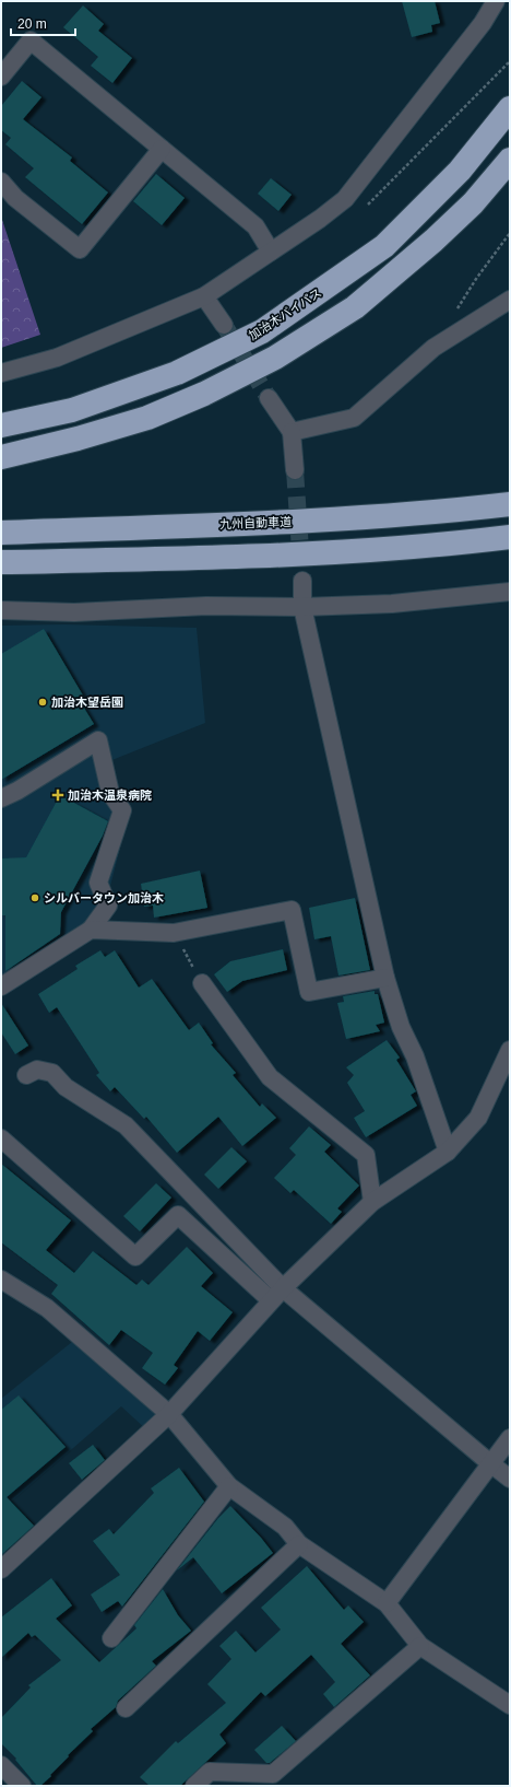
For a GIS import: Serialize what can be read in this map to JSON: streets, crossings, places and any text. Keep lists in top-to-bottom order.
{
  "streets": {
    "highway": ["加治木バイパス", "九州自動車道"]
  },
  "places": {
    "other": ["加治木望岳園", "シルバータウン加治木"],
    "health": ["加治木温泉病院"]
  },
  "scale_bar": "20 m"
}
